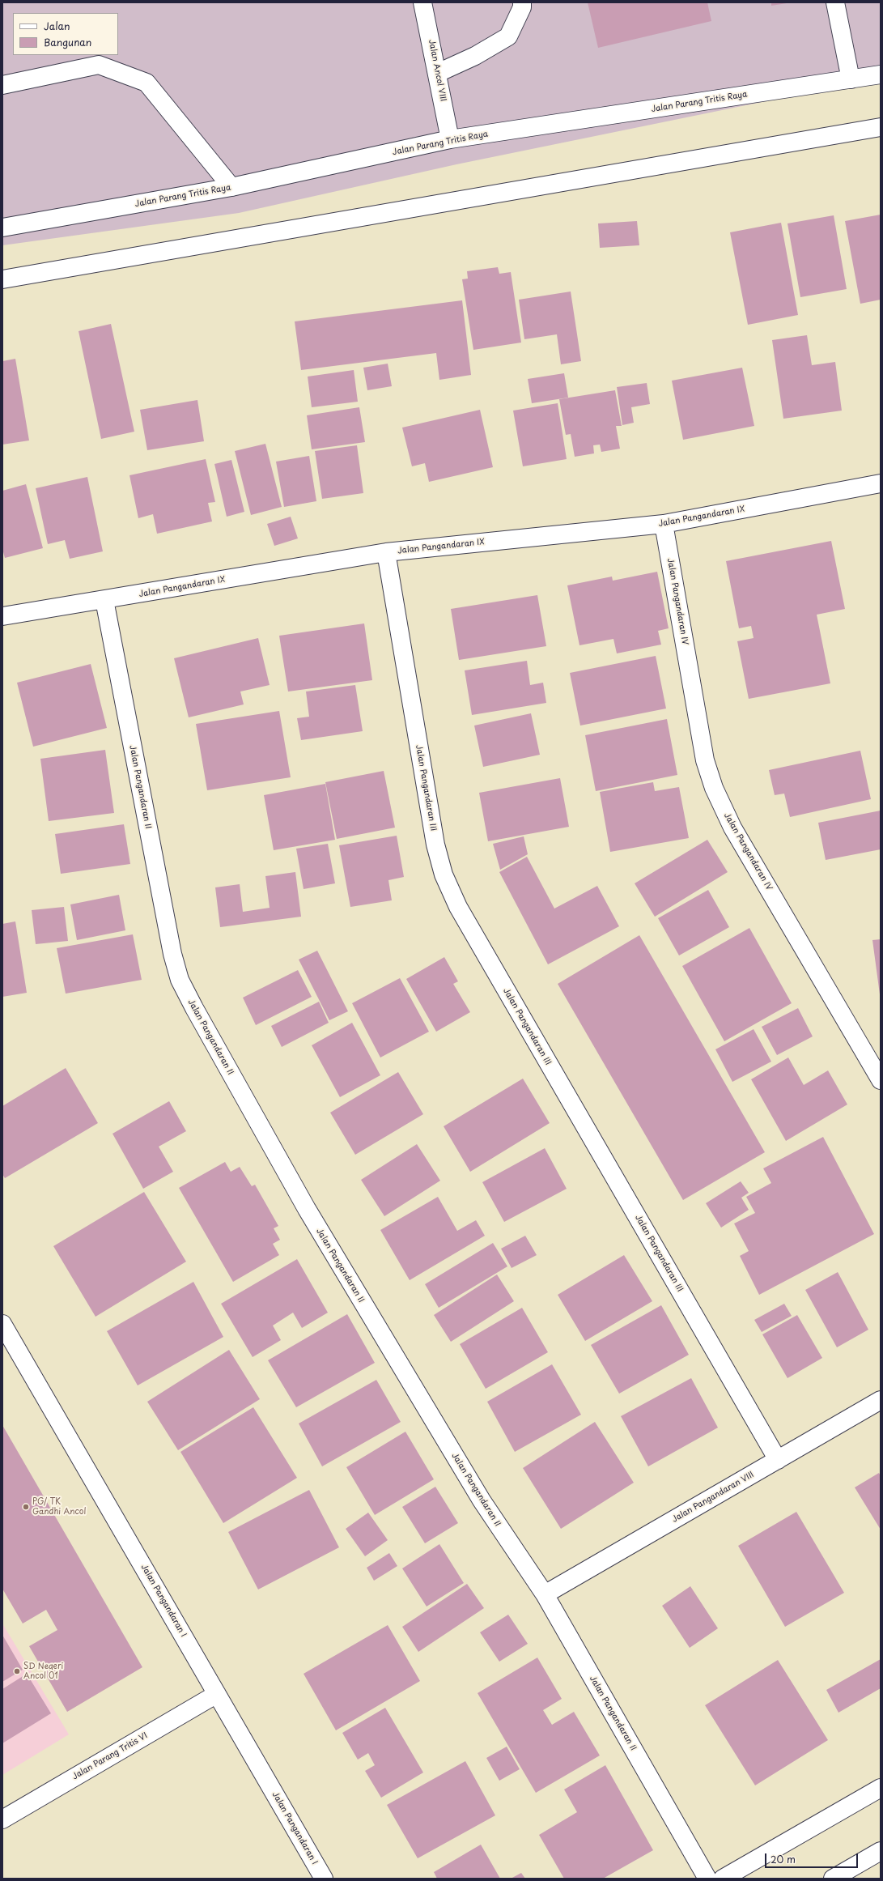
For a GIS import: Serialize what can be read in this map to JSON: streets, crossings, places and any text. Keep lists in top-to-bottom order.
{
  "streets": {
    "street": [
      "Jalan Ancol VIII",
      "Jalan Parang Tritis Raya",
      "Jalan Pangandaran IX",
      "Jalan Pangandaran IV",
      "Jalan Pangandaran II",
      "Jalan Pangandaran III",
      "Jalan Pangandaran VIII",
      "Jalan Pangandaran I",
      "Jalan Parang Tritis VI"
    ]
  },
  "crossings": [
    ["Jalan Ancol VIII", "Jalan Parang Tritis Raya"],
    ["Jalan Pangandaran IX", "Jalan Pangandaran IV"],
    ["Jalan Pangandaran IX", "Jalan Pangandaran II"],
    ["Jalan Pangandaran IX", "Jalan Pangandaran III"],
    ["Jalan Pangandaran II", "Jalan Pangandaran VIII"],
    ["Jalan Pangandaran III", "Jalan Pangandaran VIII"],
    ["Jalan Pangandaran I", "Jalan Parang Tritis VI"]
  ],
  "places": ["PG/ TK Gandhi Ancol", "SD Negeri Ancol 01"],
  "legend": ["Jalan", "Bangunan"],
  "scale_bar": "20 m"
}
